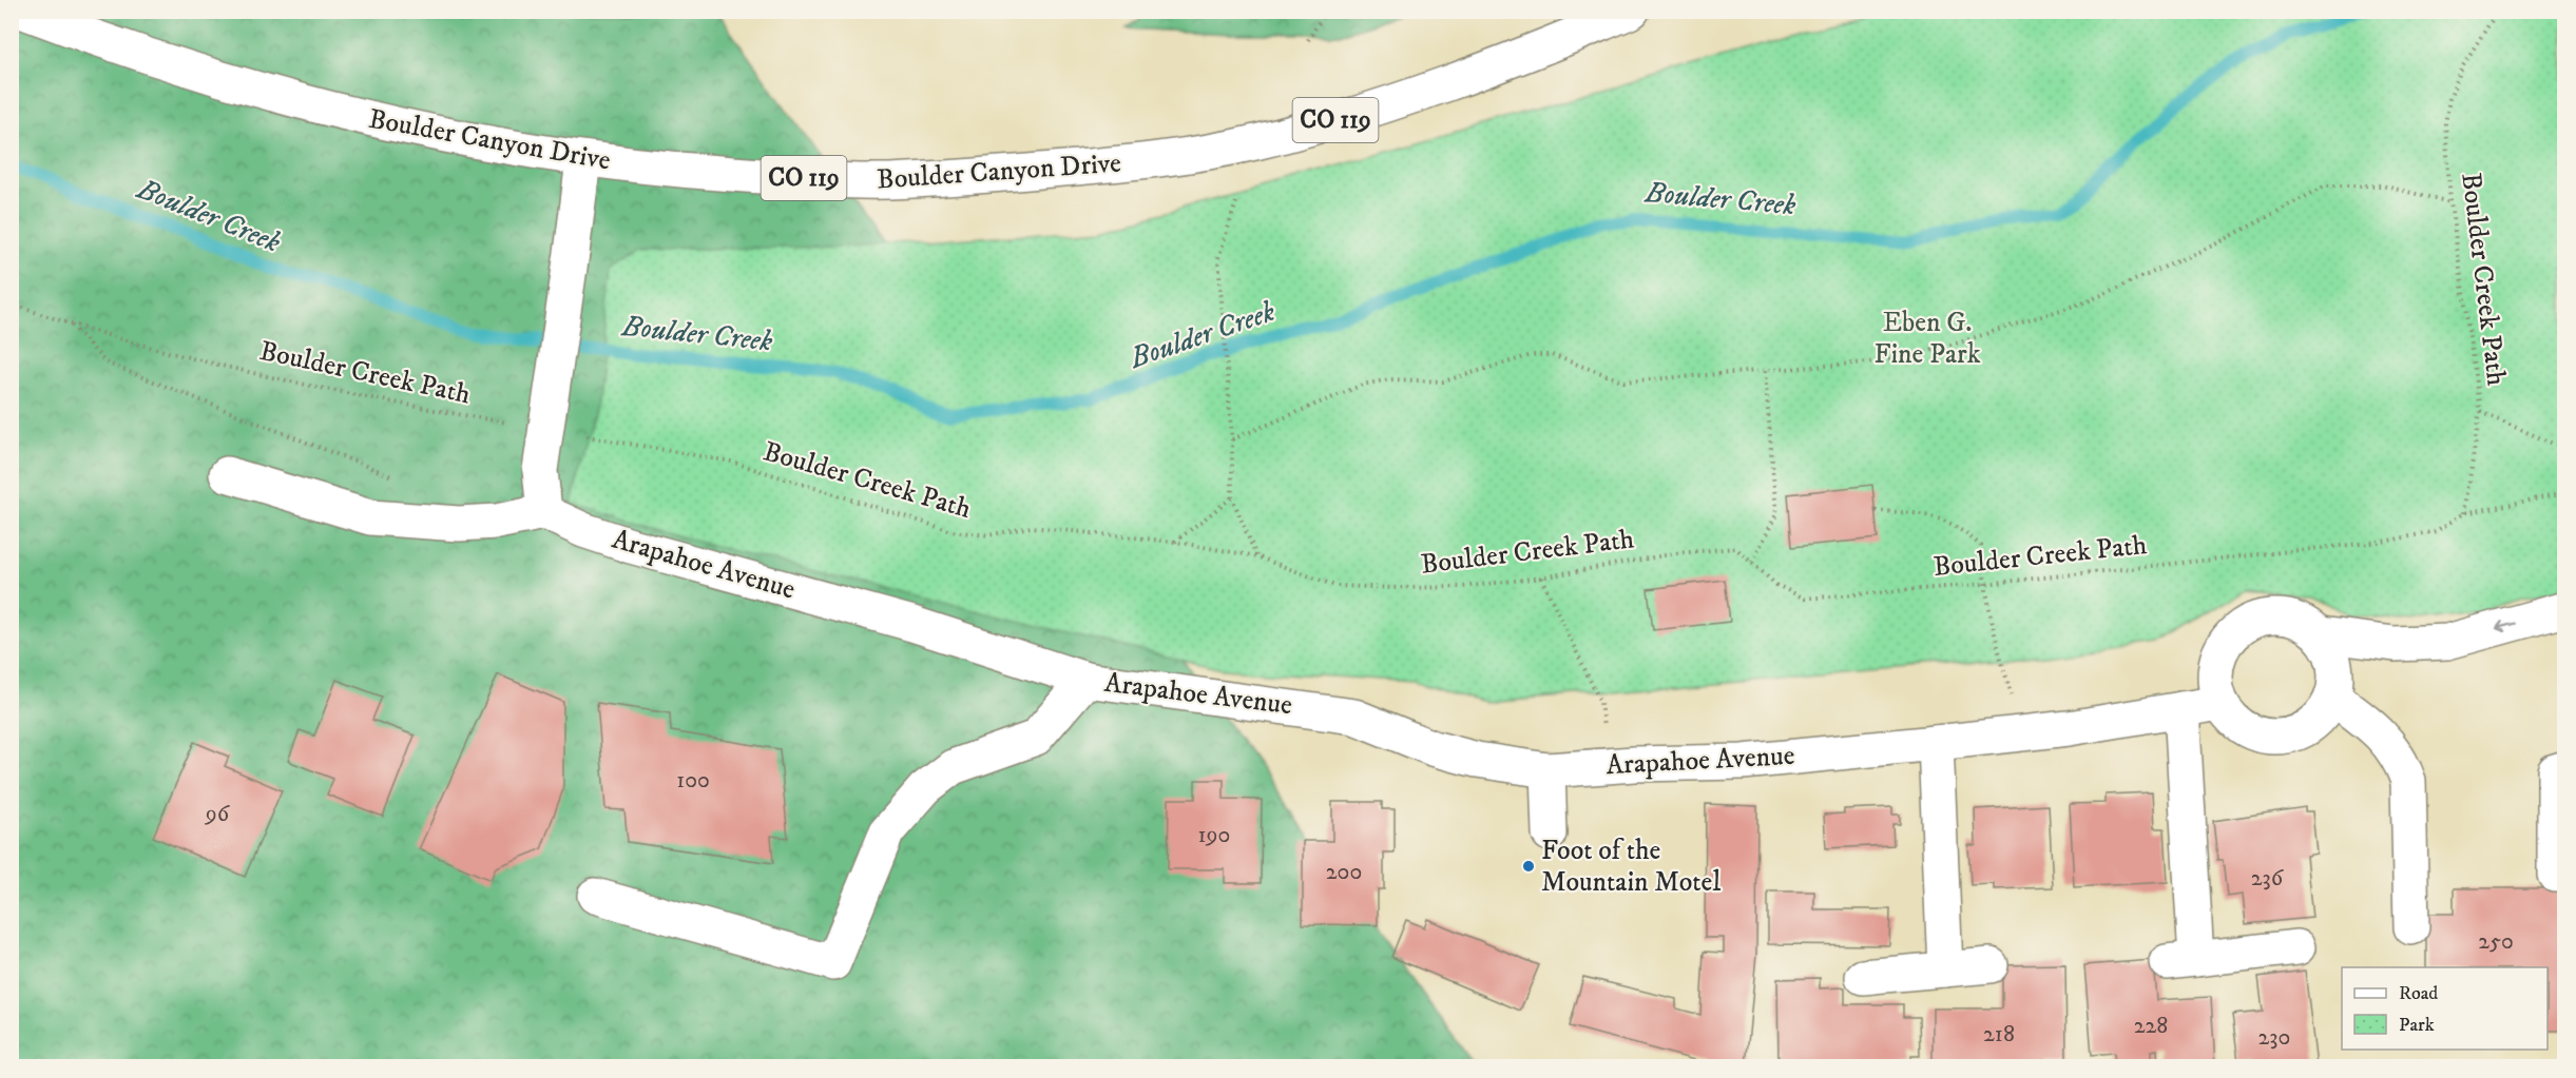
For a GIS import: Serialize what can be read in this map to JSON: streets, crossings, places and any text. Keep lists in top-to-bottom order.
{
  "streets": {
    "street": ["CO 119", "Boulder Canyon Drive", "Arapahoe Avenue"],
    "path": ["Boulder Creek Path"]
  },
  "water": ["Boulder Creek"],
  "parks": ["Eben G. Fine Park"],
  "places": ["Foot of the Mountain Motel"],
  "house_numbers": [
    "100",
    "96",
    "190",
    "200",
    "236",
    "250",
    "228",
    "218",
    "230"
  ],
  "legend": ["Road", "Park"]
}
